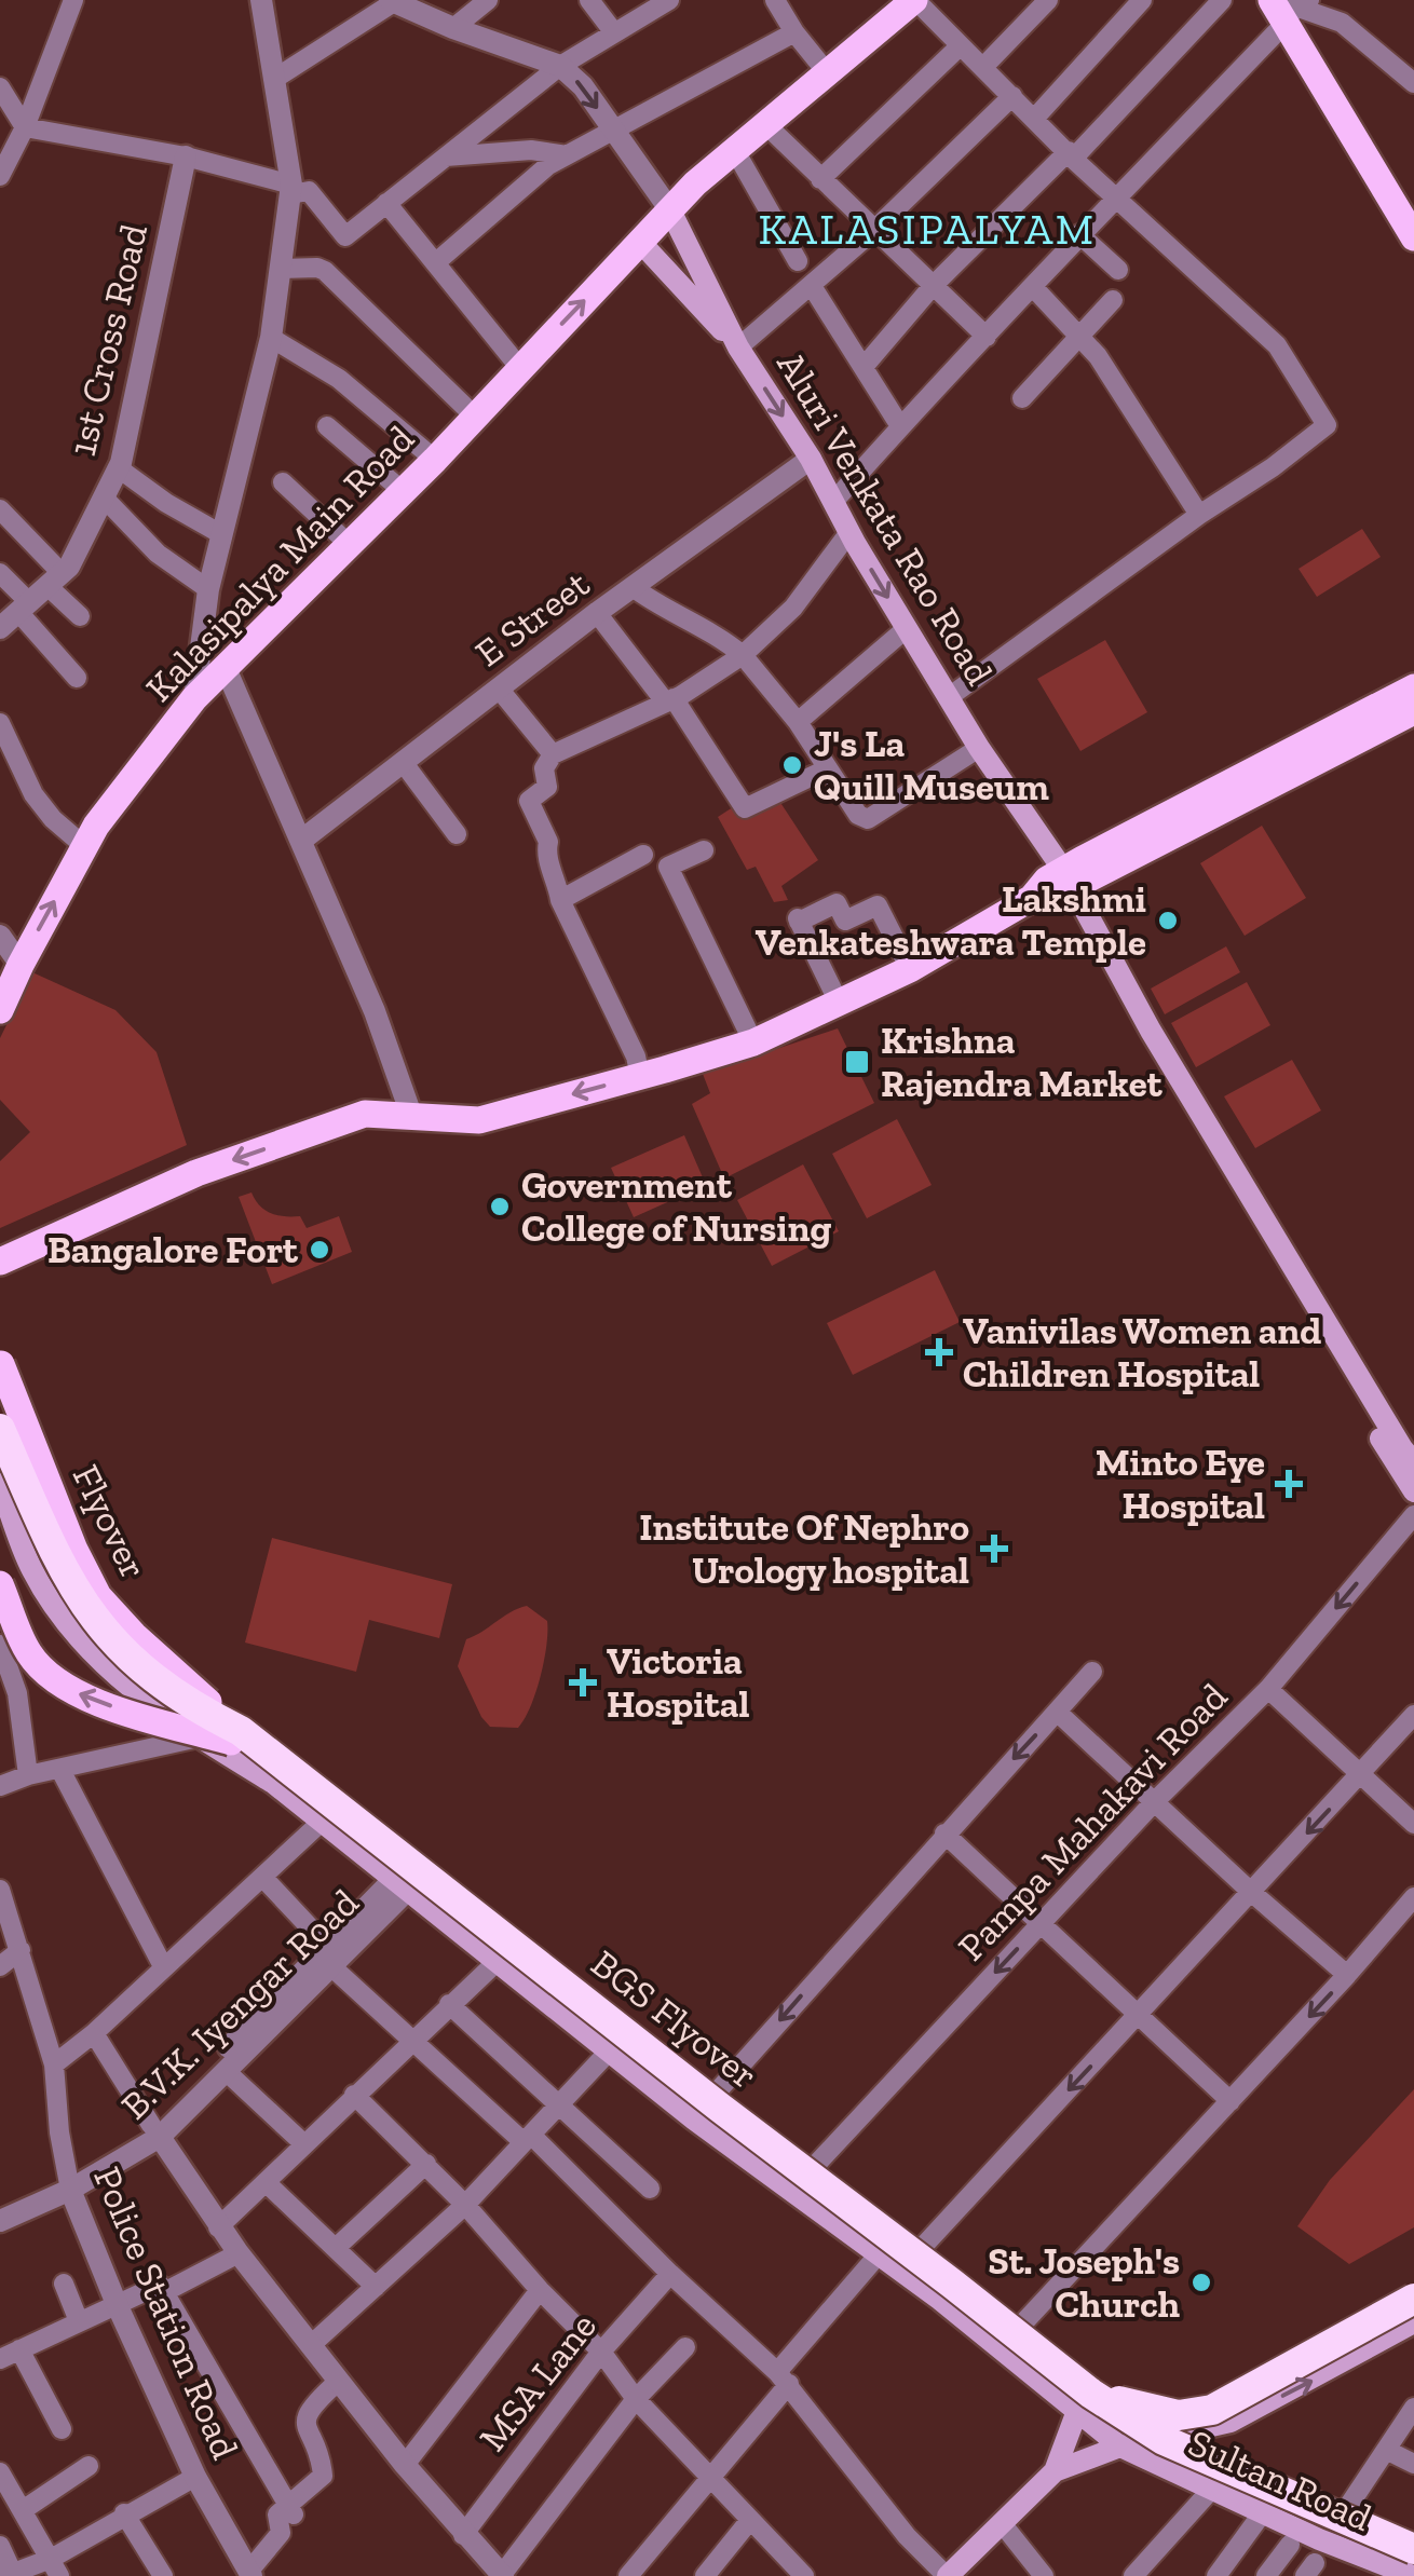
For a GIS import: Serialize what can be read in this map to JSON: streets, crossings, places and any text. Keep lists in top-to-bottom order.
{
  "streets": {
    "highway": ["BGS Flyover"],
    "main road": [
      "Aluri Venkata Rao Road",
      "Kalasipalya Main Road",
      "Flyover",
      "Sultan Road"
    ],
    "street": [
      "1st Cross Road",
      "E Street",
      "Pampa Mahakavi Road",
      "B.V.K. Iyengar Road",
      "Police Station Road",
      "MSA Lane"
    ]
  },
  "crossings": [
    ["Aluri Venkata Rao Road", "Kalasipalya Main Road"],
    ["Aluri Venkata Rao Road", "E Street"],
    ["Flyover", "BGS Flyover"],
    ["B.V.K. Iyengar Road", "Police Station Road"],
    ["B.V.K. Iyengar Road", "Sultan Road"],
    ["BGS Flyover", "Sultan Road"]
  ],
  "districts": ["KALASIPALYAM"],
  "places": {
    "other": [
      "J's La Quill Museum",
      "Lakshmi Venkateshwara Temple",
      "Government College of Nursing",
      "Bangalore Fort",
      "St. Joseph's Church"
    ],
    "transit": ["Krishna Rajendra Market"],
    "health": [
      "Vanivilas Women and Children Hospital",
      "Minto Eye Hospital",
      "Institute Of Nephro Urology hospital",
      "Victoria Hospital"
    ]
  }
}
